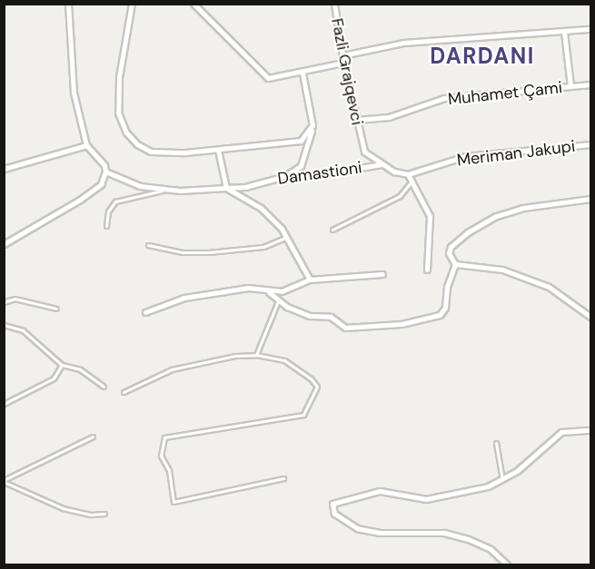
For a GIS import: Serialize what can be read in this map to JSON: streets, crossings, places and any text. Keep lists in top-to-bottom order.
{
  "streets": {
    "street": [
      "Fazli Grajqevci",
      "Muhamet Çami",
      "Meriman Jakupi",
      "Damastioni"
    ]
  },
  "crossings": [
    ["Fazli Grajqevci", "Muhamet Çami"],
    ["Fazli Grajqevci", "Damastioni"]
  ],
  "districts": ["DARDANI"]
}
